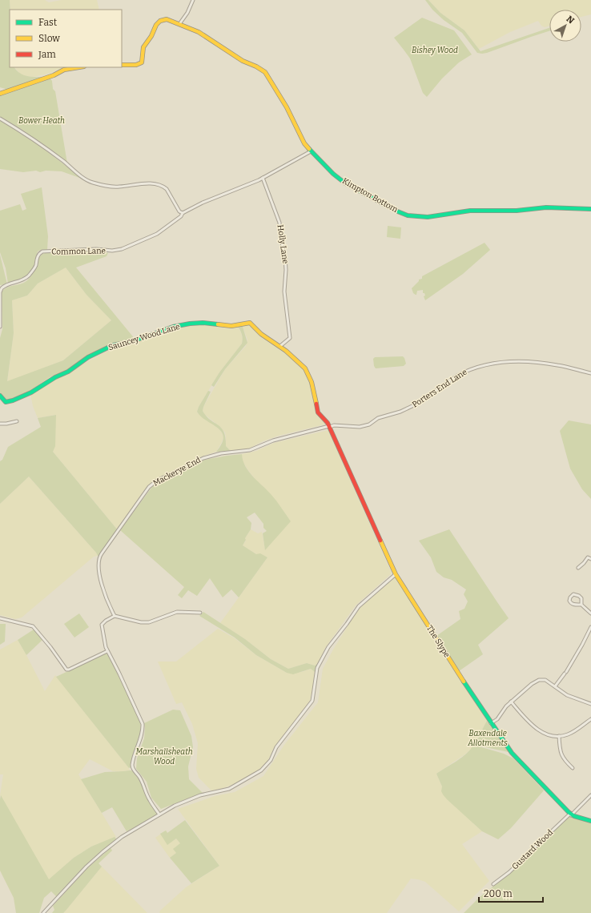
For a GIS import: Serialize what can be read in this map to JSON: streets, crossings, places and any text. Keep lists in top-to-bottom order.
{
  "streets": {
    "street": [
      "Kimpton Bottom",
      "Holly Lane",
      "Common Lane",
      "Sauncey Wood Lane",
      "Porters End Lane",
      "Mackerye End",
      "The Slype",
      "Gustard Wood"
    ]
  },
  "crossings": [
    ["Holly Lane", "Sauncey Wood Lane"],
    ["Sauncey Wood Lane", "Porters End Lane"],
    ["Sauncey Wood Lane", "Mackerye End"],
    ["Sauncey Wood Lane", "The Slype"],
    ["Porters End Lane", "Mackerye End"],
    ["Porters End Lane", "The Slype"],
    ["Mackerye End", "The Slype"],
    ["The Slype", "Gustard Wood"]
  ],
  "parks": [
    "Bishey Wood",
    "Bower Heath",
    "Baxendale Allotments",
    "Marshallsheath Wood"
  ],
  "legend": ["Fast", "Slow", "Jam"],
  "scale_bar": "200 m",
  "north": "top right"
}
